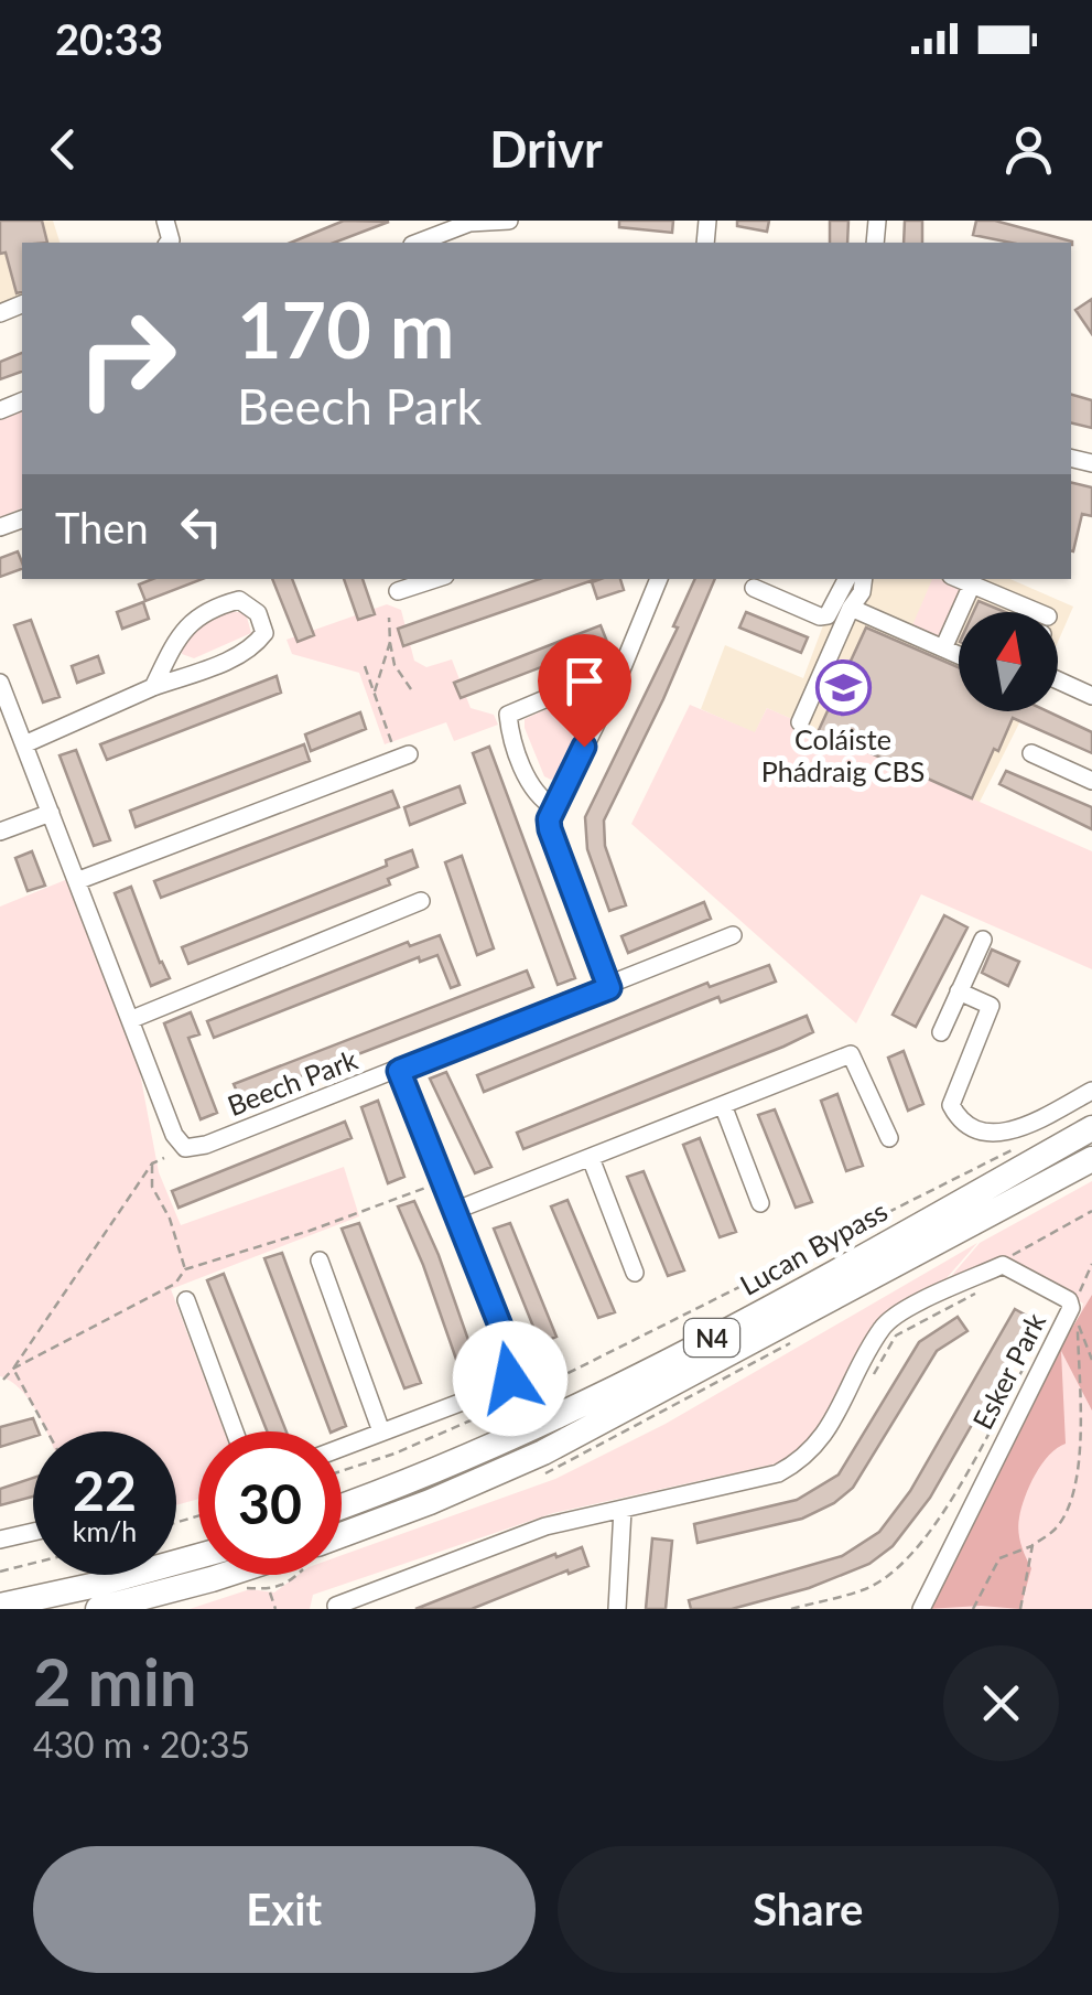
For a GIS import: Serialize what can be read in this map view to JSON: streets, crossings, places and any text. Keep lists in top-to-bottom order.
{
  "streets": {
    "highway": ["Lucan Bypass", "N4"],
    "street": ["Beech Park", "Esker Park"]
  },
  "places": {
    "school or university": ["Coláiste Phádraig CBS"]
  },
  "north": "top",
  "page": {
    "status": "20:33",
    "header": "Drivr",
    "turn": ["170 m", "Beech Park"],
    "then": "Then",
    "speed": "22 km/h",
    "limit": "30",
    "heading": ["2 min", "430 m · 20:35"],
    "buttons": ["Exit", "Share"]
  }
}
